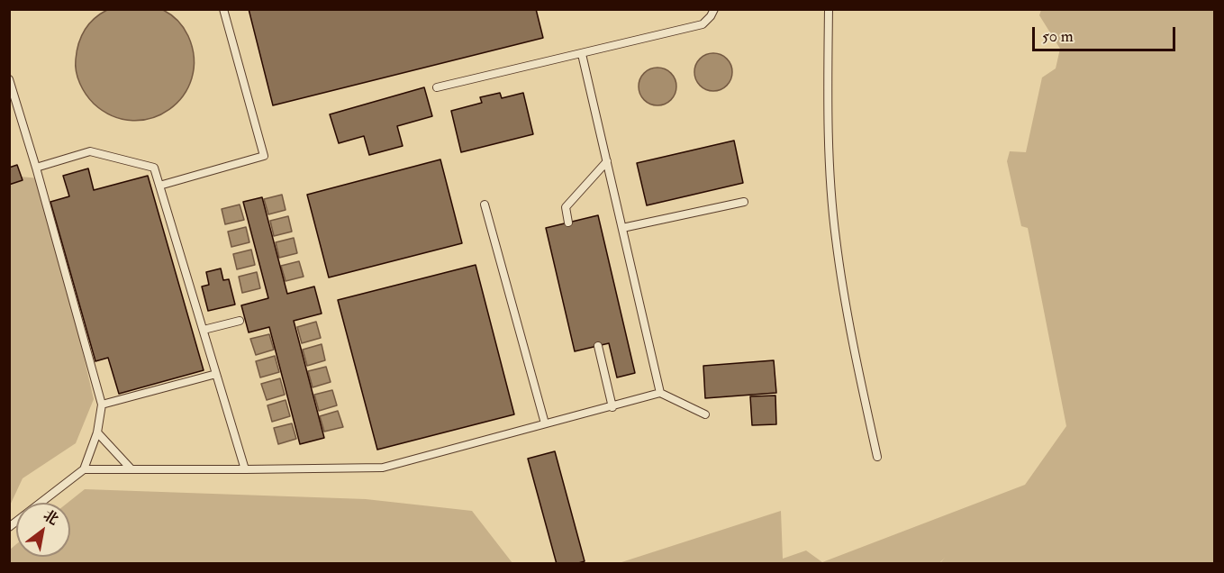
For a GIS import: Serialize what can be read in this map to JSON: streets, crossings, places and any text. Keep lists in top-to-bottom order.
{
  "scale_bar": "50 m",
  "north": "top right"
}
